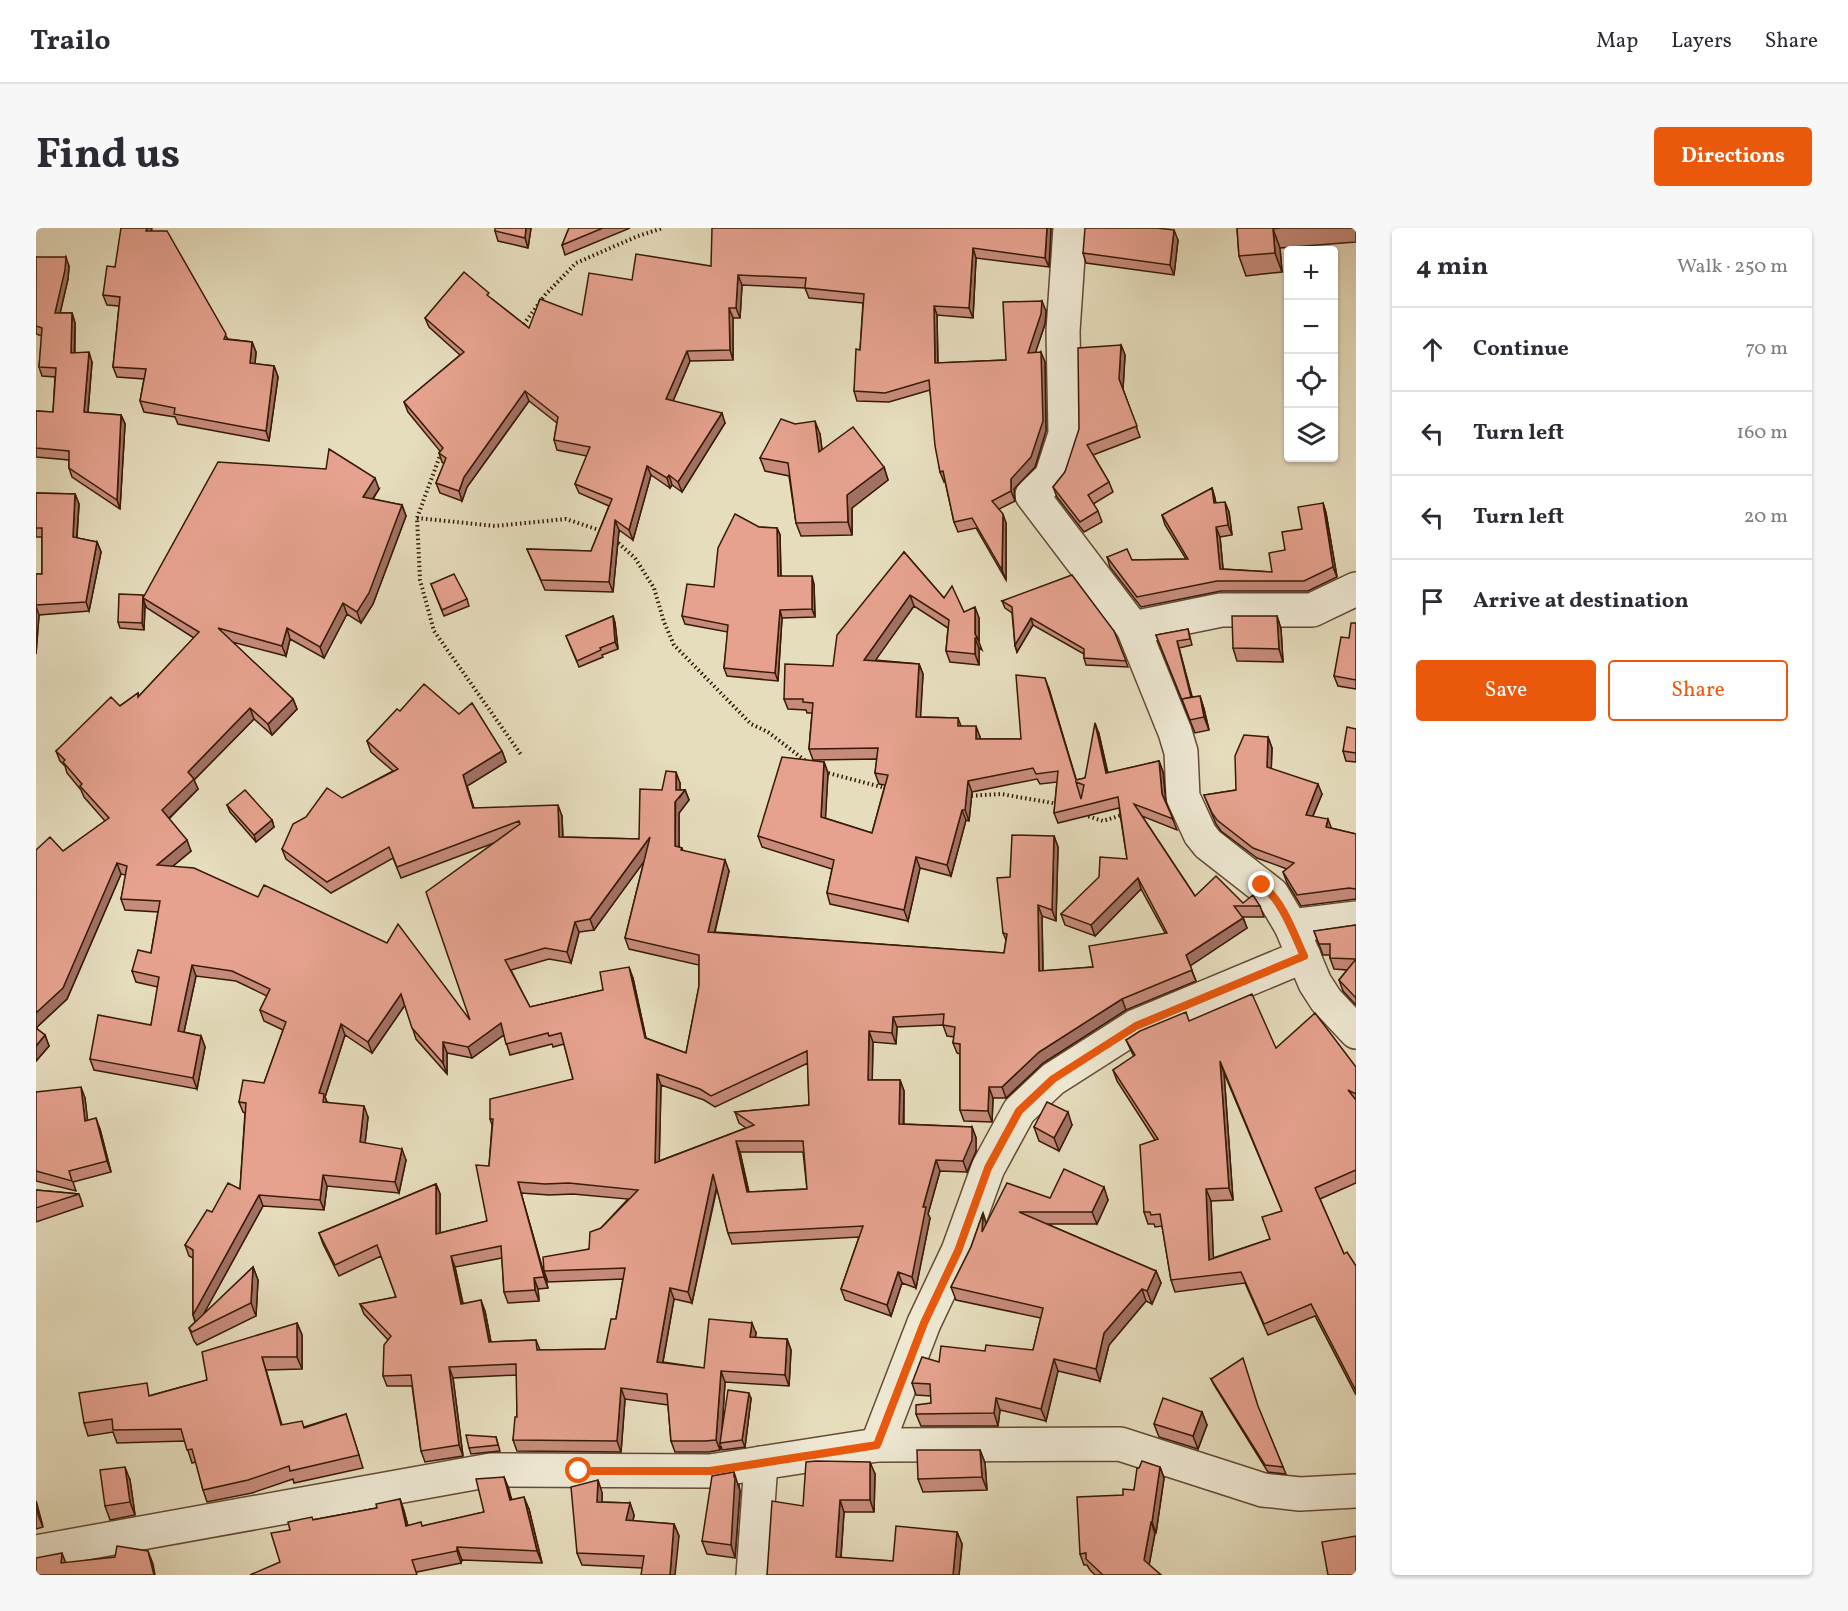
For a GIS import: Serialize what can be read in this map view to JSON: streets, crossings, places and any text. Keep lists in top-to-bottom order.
{
  "page": {
    "header": "Trailo",
    "nav": ["Map", "Layers", "Share"],
    "title": "Find us",
    "buttons": [
      "Directions",
      ["Save", "Share"]
    ],
    "heading": ["4 min", "Walk · 250 m"],
    "map_buttons": ["+", "−"],
    "list": [
      ["Continue", "70 m"],
      ["Turn left", "160 m"],
      ["Turn left", "20 m"],
      "Arrive at destination"
    ]
  }
}
